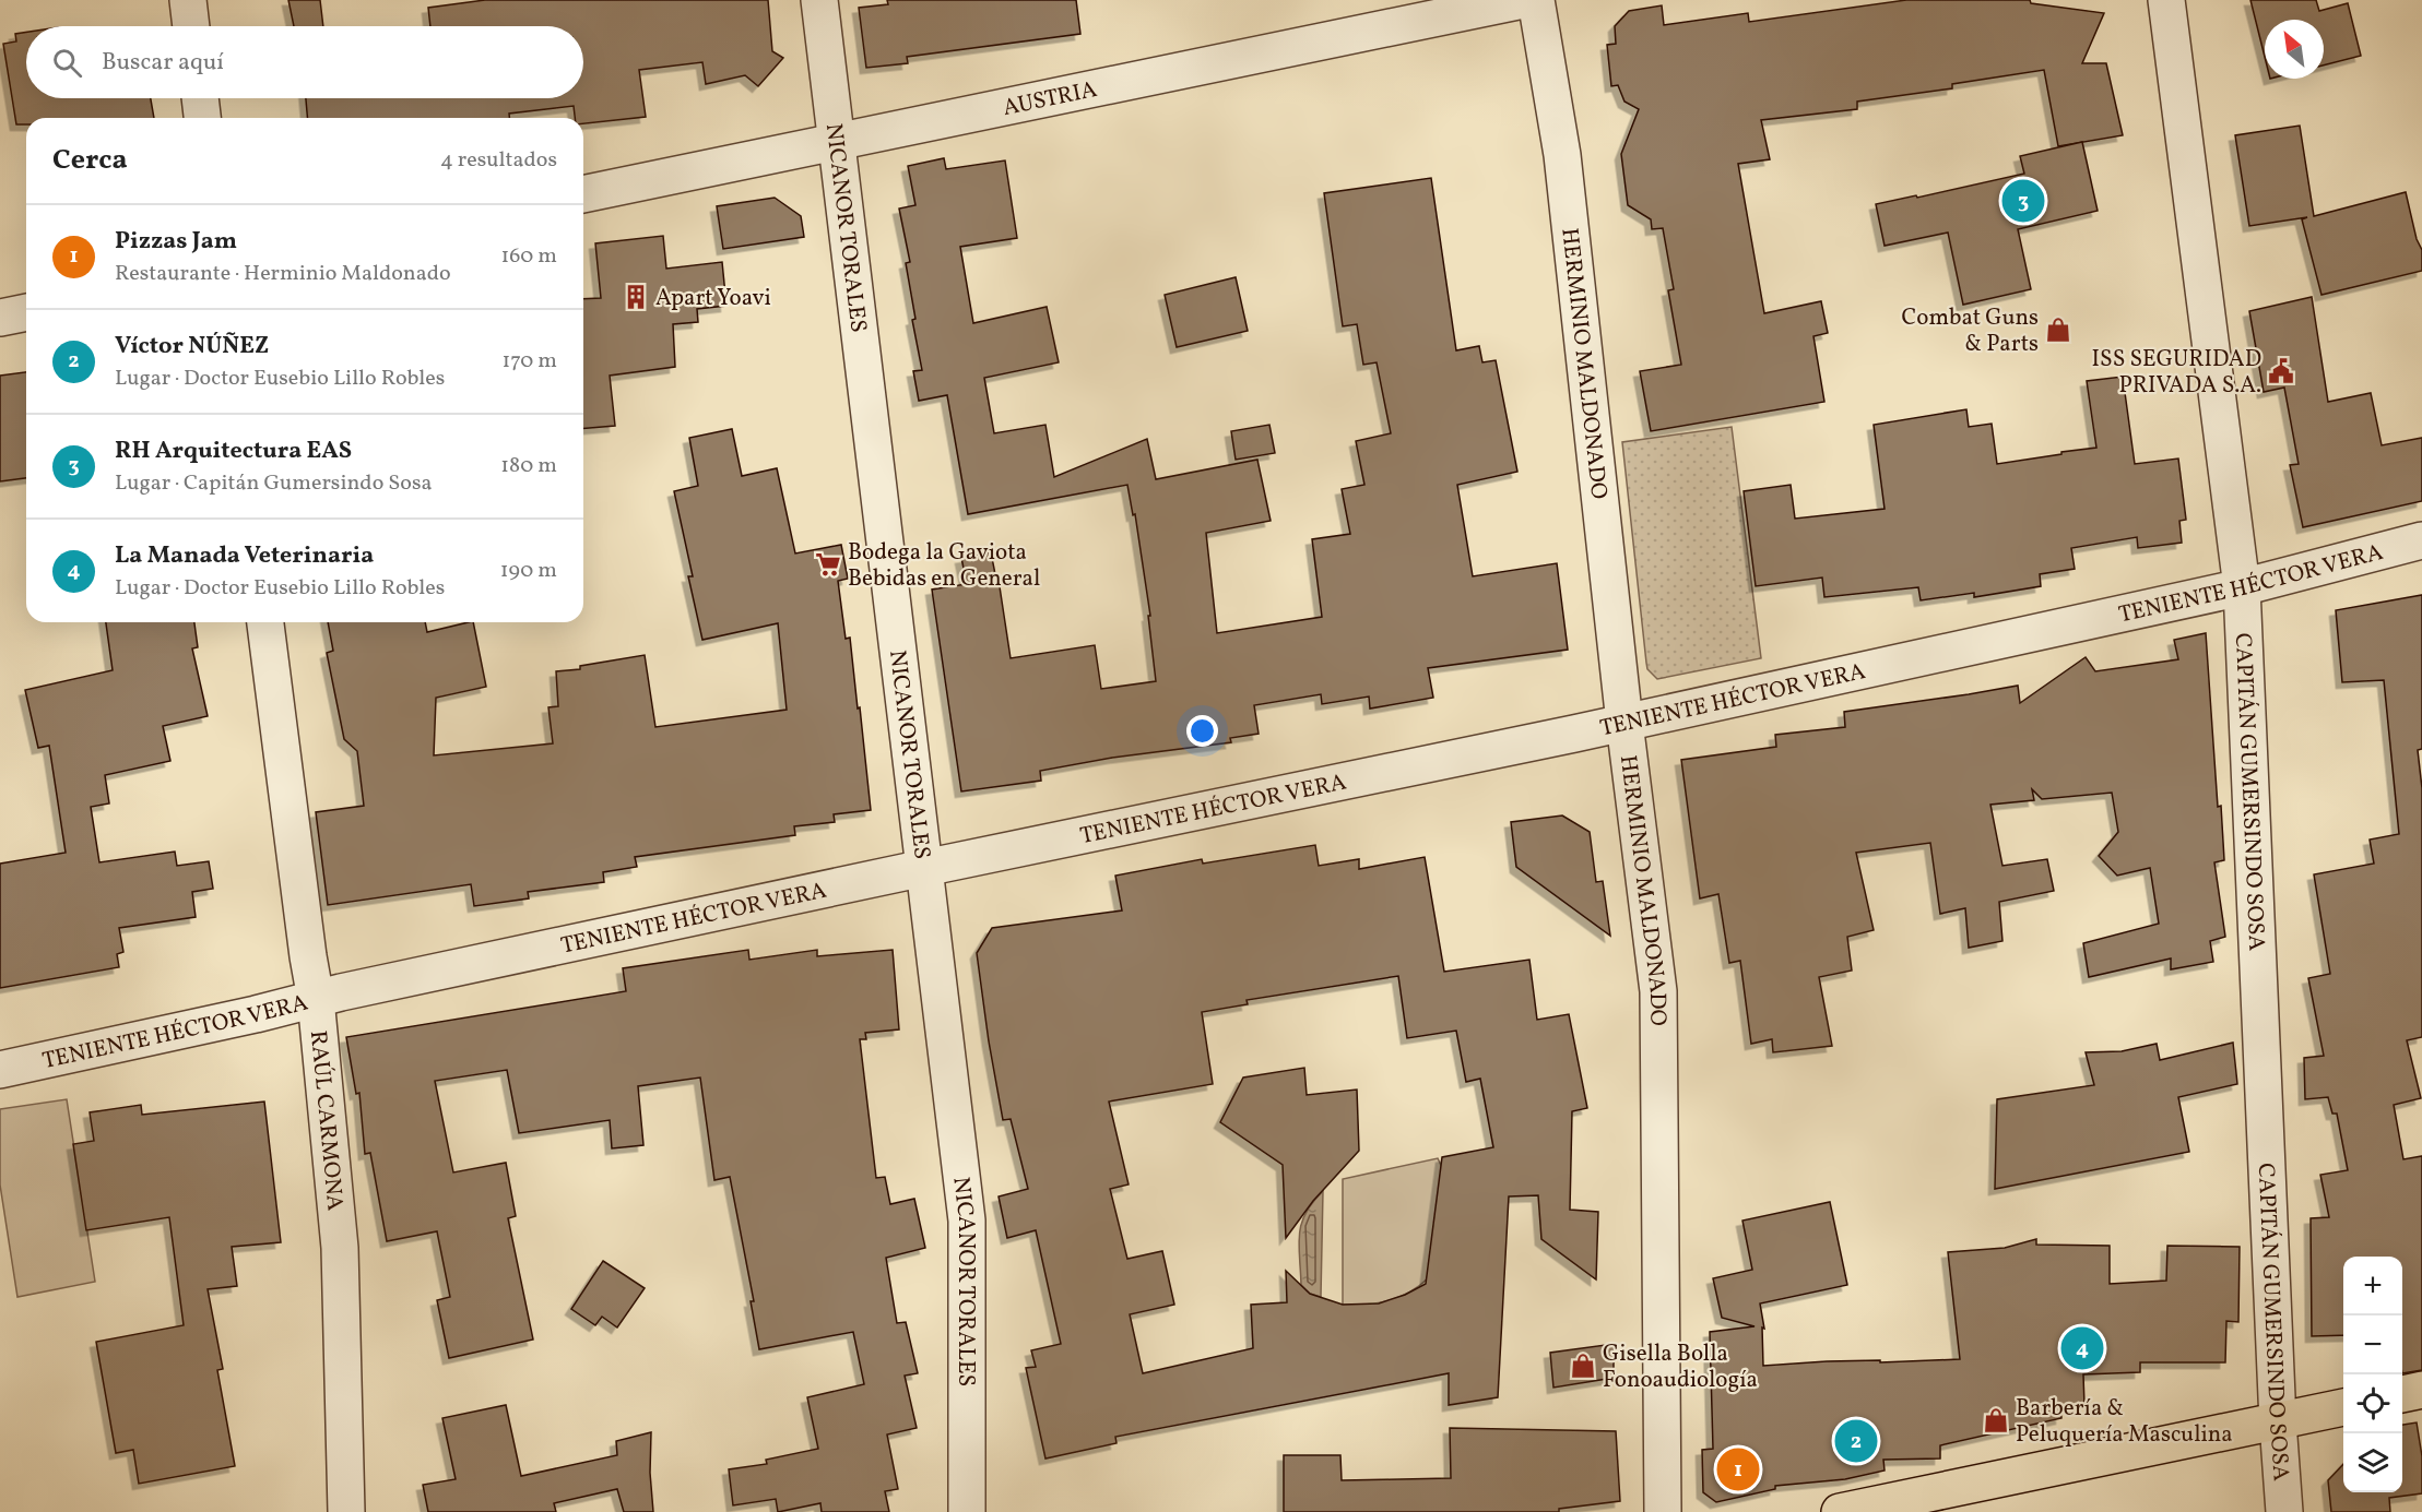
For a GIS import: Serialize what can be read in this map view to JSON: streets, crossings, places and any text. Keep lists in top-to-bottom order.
{
  "streets": {
    "street": [
      "AUSTRIA",
      "NICANOR TORALES",
      "HERMINIO MALDONADO",
      "TENIENTE HÉCTOR VERA",
      "CAPITÁN GUMERSINDO SOSA",
      "RAÚL CARMONA"
    ]
  },
  "crossings": [
    ["AUSTRIA", "NICANOR TORALES"],
    ["NICANOR TORALES", "TENIENTE HÉCTOR VERA"],
    ["HERMINIO MALDONADO", "TENIENTE HÉCTOR VERA"],
    ["TENIENTE HÉCTOR VERA", "CAPITÁN GUMERSINDO SOSA"],
    ["TENIENTE HÉCTOR VERA", "RAÚL CARMONA"]
  ],
  "places": {
    "building": ["Apart Yoavi"],
    "shop": ["Combat Guns & Parts", "Gisella Bolla Fonoaudiología", "Barbería & Peluquería Masculina"],
    "public building": ["ISS SEGURIDAD PRIVADA S.A."],
    "supermarket": ["Bodega la Gaviota Bebidas en General"]
  },
  "north": "top left",
  "page": {
    "search": "Buscar aquí",
    "heading": ["Cerca", "4 resultados"],
    "pins": [
      "3",
      "4",
      "2",
      "1"
    ],
    "list": [
      {
        "mark": "1",
        "name": "Pizzas Jam",
        "note": "Restaurante · Herminio Maldonado",
        "value": "160 m"
      },
      {
        "mark": "2",
        "name": "Víctor NÚÑEZ",
        "note": "Lugar · Doctor Eusebio Lillo Robles",
        "value": "170 m"
      },
      {
        "mark": "3",
        "name": "RH Arquitectura EAS",
        "note": "Lugar · Capitán Gumersindo Sosa",
        "value": "180 m"
      },
      {
        "mark": "4",
        "name": "La Manada Veterinaria",
        "note": "Lugar · Doctor Eusebio Lillo Robles",
        "value": "190 m"
      }
    ],
    "map_buttons": ["+", "−"]
  }
}
